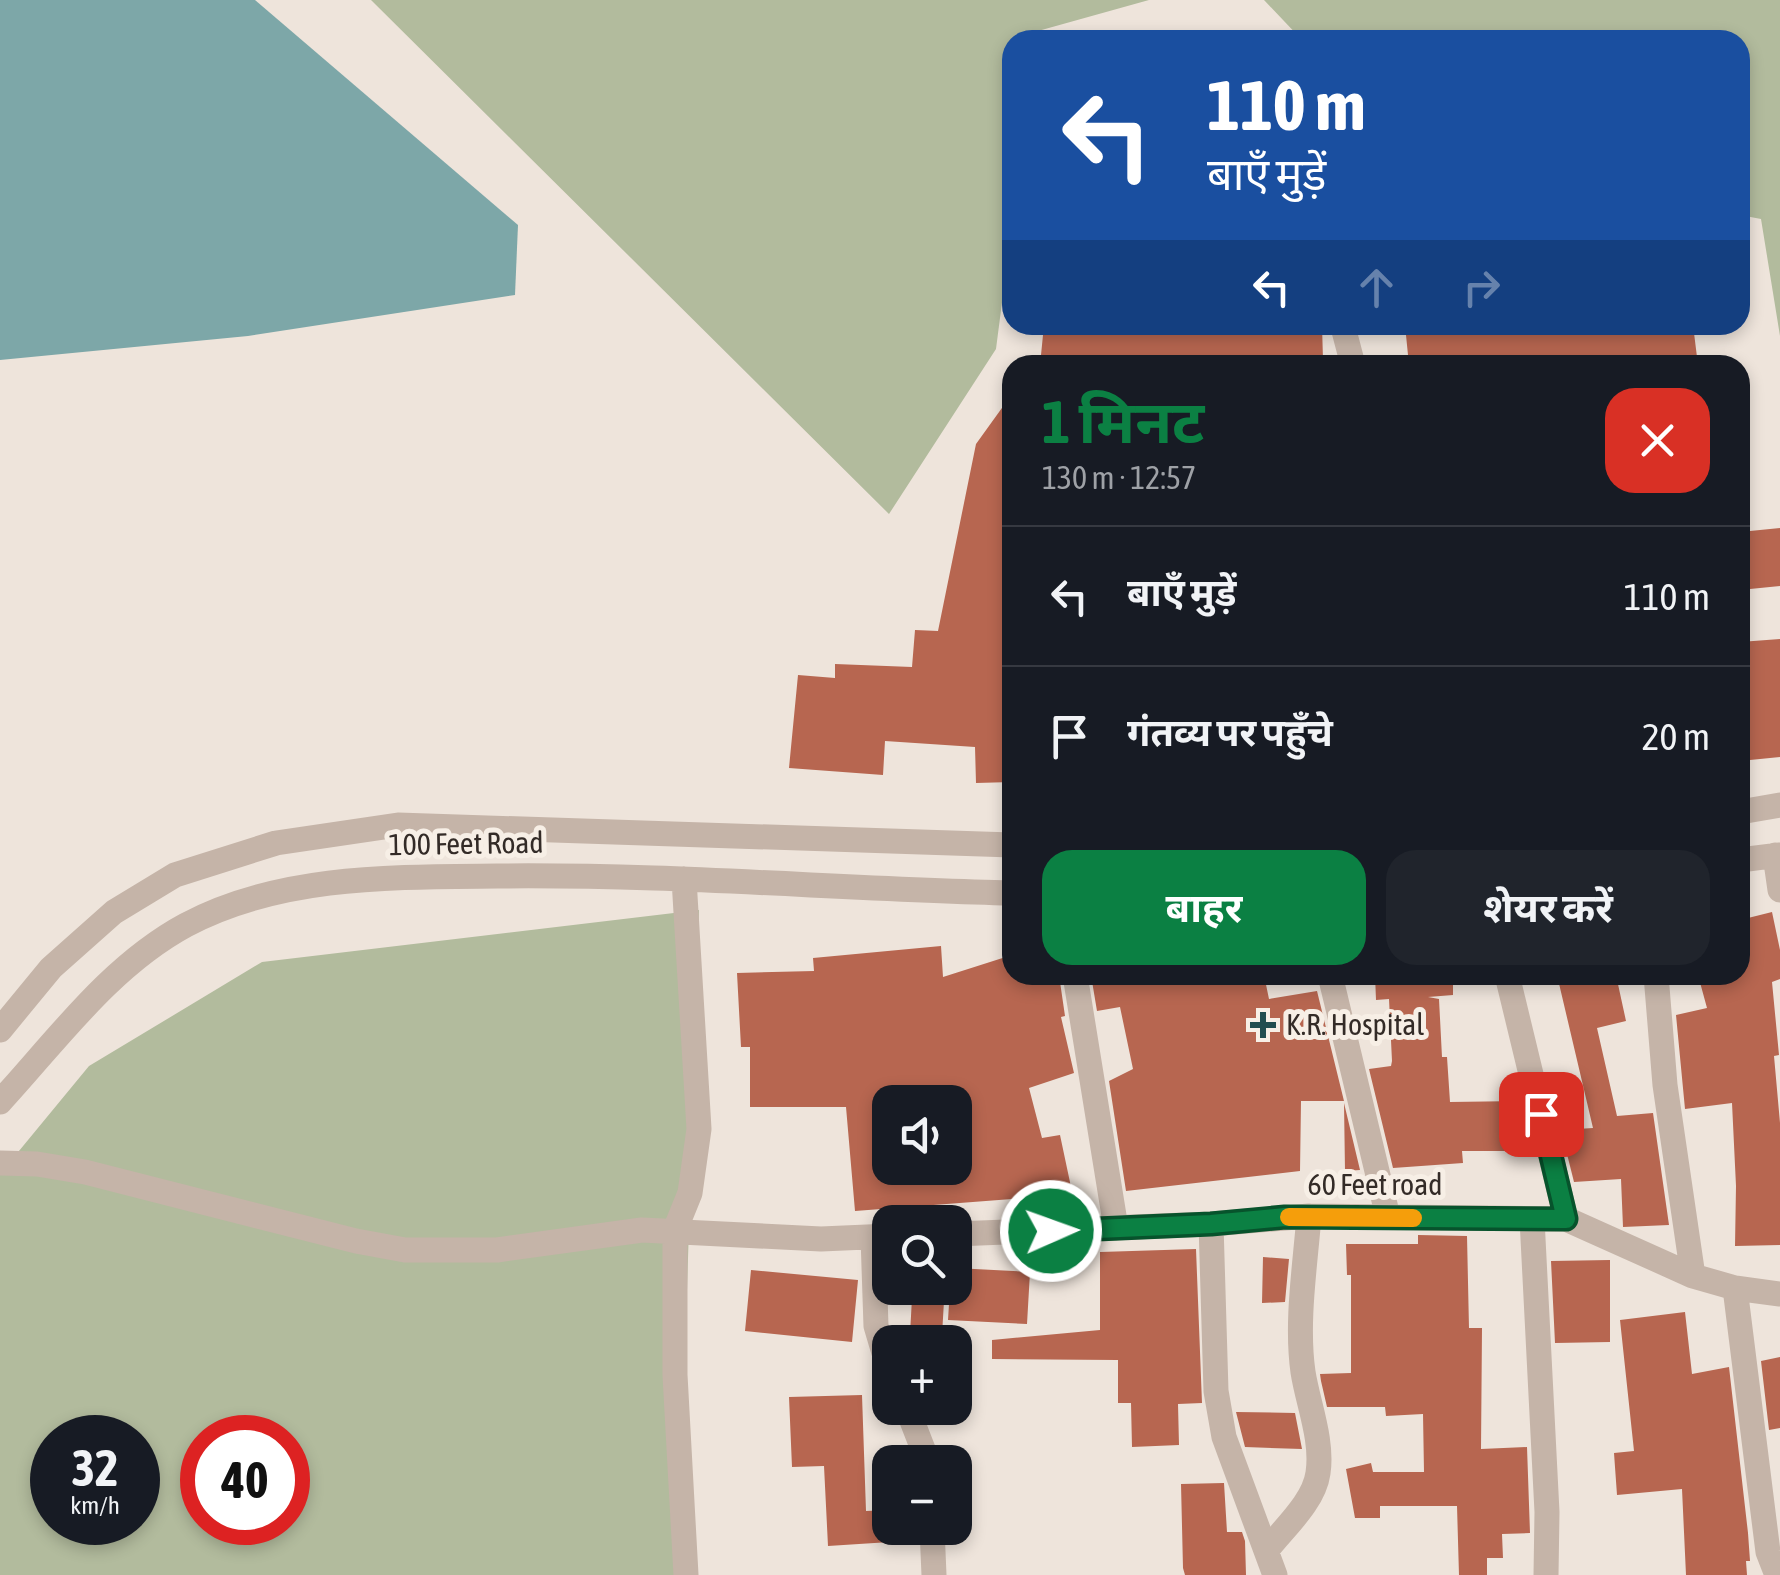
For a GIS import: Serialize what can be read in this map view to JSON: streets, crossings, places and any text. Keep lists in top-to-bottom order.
{
  "streets": {
    "street": ["100 Feet Road", "60 Feet road"]
  },
  "places": {
    "health": ["K.R. Hospital"]
  },
  "page": {
    "turn": ["110 m", "बाएँ मुड़ें"],
    "heading": ["1 मिनट", "130 m · 12:57"],
    "list": [
      {
        "name": "बाएँ मुड़ें",
        "value": "110 m"
      },
      {
        "name": "गंतव्य पर पहुँचे",
        "value": "20 m"
      }
    ],
    "buttons": ["बाहर", "शेयर करें"],
    "map_buttons": ["+", "−"],
    "speed": "32 km/h",
    "limit": "40"
  }
}
